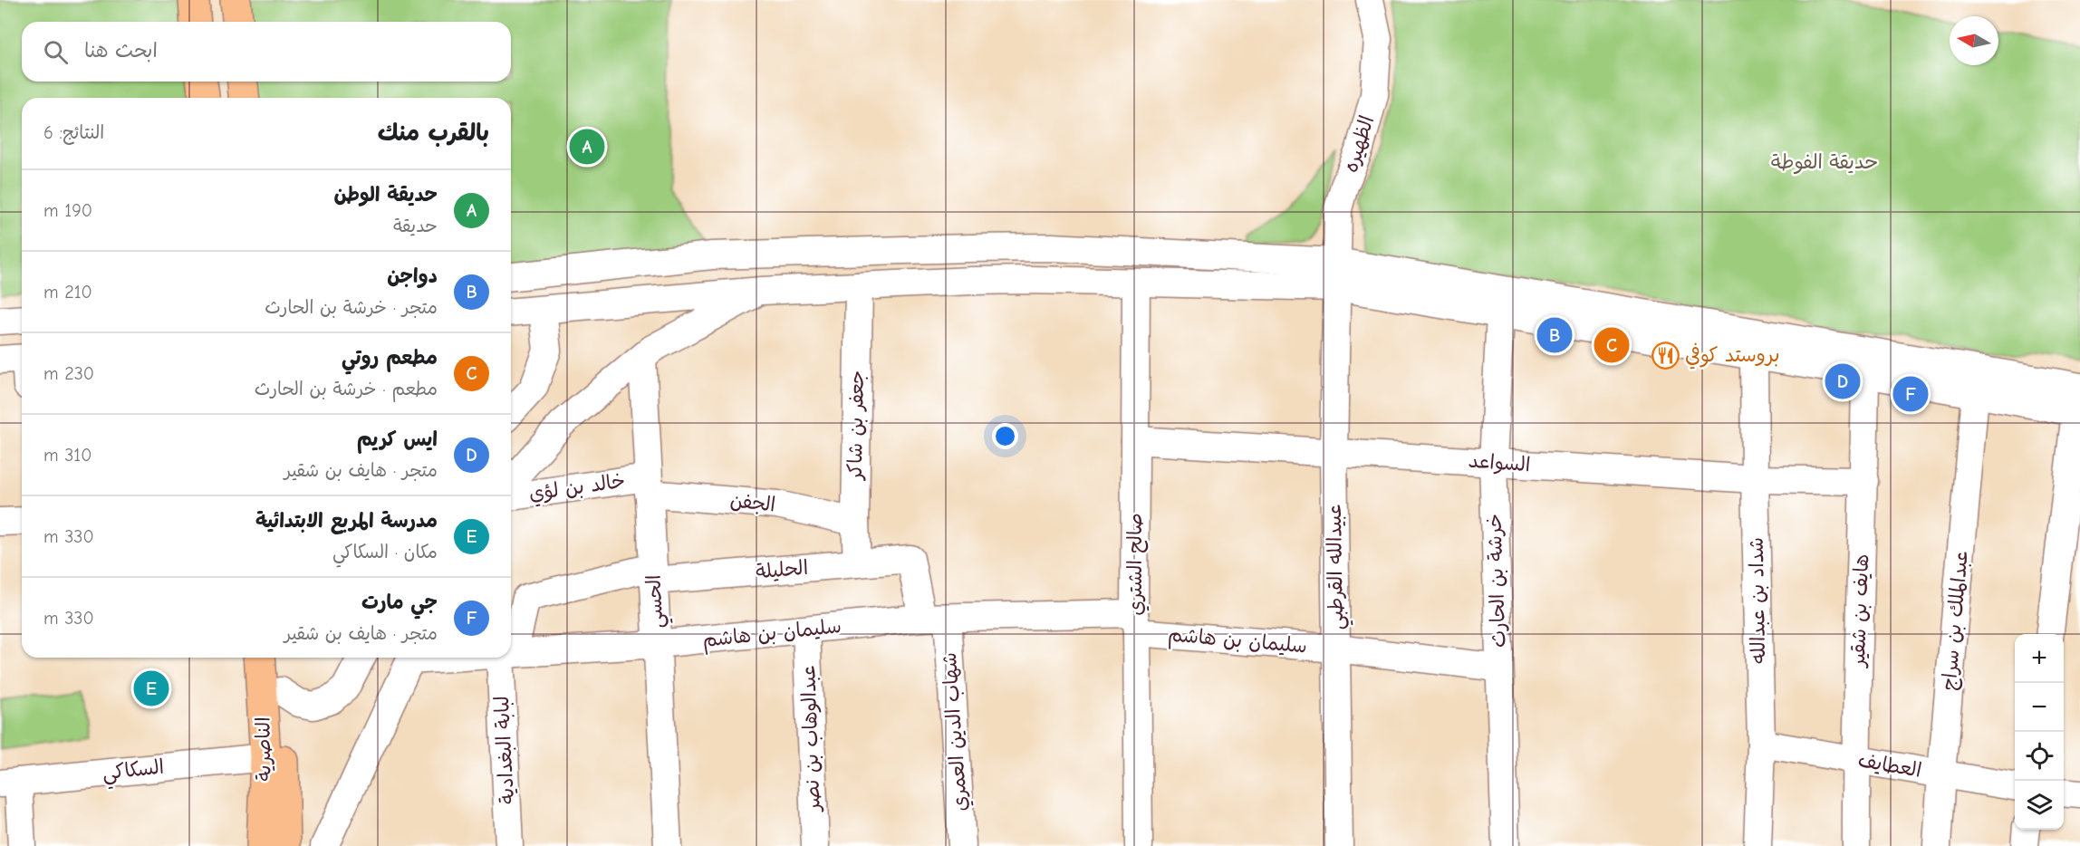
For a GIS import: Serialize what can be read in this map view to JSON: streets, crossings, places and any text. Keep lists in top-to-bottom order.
{
  "streets": {
    "main road": ["الناصرية"],
    "street": [
      "الظهيره",
      "جعفر بن شاكر",
      "السواعد",
      "خالد بن لؤي",
      "الجفن",
      "صالح الشتري",
      "عبيدالله القرطبي",
      "الحليلة",
      "خرشة بن الحارث",
      "شداد بن عبدالله",
      "الحسي",
      "هايف بن شقير",
      "عبدالملك بن سراج",
      "سليمان بن هاشم",
      "شهاب الدين العمري",
      "عبدالوهاب بن نصر",
      "لبابة البغدادية",
      "العطايف",
      "السكاكي"
    ]
  },
  "crossings": [
    ["الظهيره", "عبيدالله القرطبي"],
    ["جعفر بن شاكر", "الجفن"],
    ["جعفر بن شاكر", "الحليلة"],
    ["السواعد", "صالح الشتري"],
    ["السواعد", "عبيدالله القرطبي"],
    ["السواعد", "خرشة بن الحارث"],
    ["السواعد", "شداد بن عبدالله"],
    ["السواعد", "هايف بن شقير"],
    ["خالد بن لؤي", "الجفن"],
    ["خالد بن لؤي", "الحسي"],
    ["الجفن", "الحسي"],
    ["صالح الشتري", "سليمان بن هاشم"],
    ["عبيدالله القرطبي", "سليمان بن هاشم"],
    ["الحليلة", "الحسي"],
    ["الحليلة", "شهاب الدين العمري"],
    ["خرشة بن الحارث", "سليمان بن هاشم"],
    ["شداد بن عبدالله", "العطايف"],
    ["الحسي", "سليمان بن هاشم"],
    ["هايف بن شقير", "العطايف"],
    ["عبدالملك بن سراج", "العطايف"],
    ["سليمان بن هاشم", "شهاب الدين العمري"],
    ["سليمان بن هاشم", "عبدالوهاب بن نصر"],
    ["الناصرية", "السكاكي"]
  ],
  "parks": ["حديقة الفوطة"],
  "places": {
    "restaurant": ["بروستد كوفي"]
  },
  "north": "left",
  "page": {
    "search": "ابحث هنا",
    "heading": ["بالقرب منك", "النتائج: 6"],
    "pins": [
      "A",
      "B",
      "C",
      "D",
      "F",
      "E"
    ],
    "list": [
      {
        "mark": "A",
        "name": "حديقة الوطن",
        "note": "حديقة",
        "value": "190 m"
      },
      {
        "mark": "B",
        "name": "دواجن",
        "note": "متجر · خرشة بن الحارث",
        "value": "210 m"
      },
      {
        "mark": "C",
        "name": "مطعم روتي",
        "note": "مطعم · خرشة بن الحارث",
        "value": "230 m"
      },
      {
        "mark": "D",
        "name": "ايس كريم",
        "note": "متجر · هايف بن شقير",
        "value": "310 m"
      },
      {
        "mark": "E",
        "name": "مدرسة المربع الابتدائية",
        "note": "مكان · السكاكي",
        "value": "330 m"
      },
      {
        "mark": "F",
        "name": "جي مارت",
        "note": "متجر · هايف بن شقير",
        "value": "330 m"
      }
    ],
    "map_buttons": ["+", "−"]
  }
}
